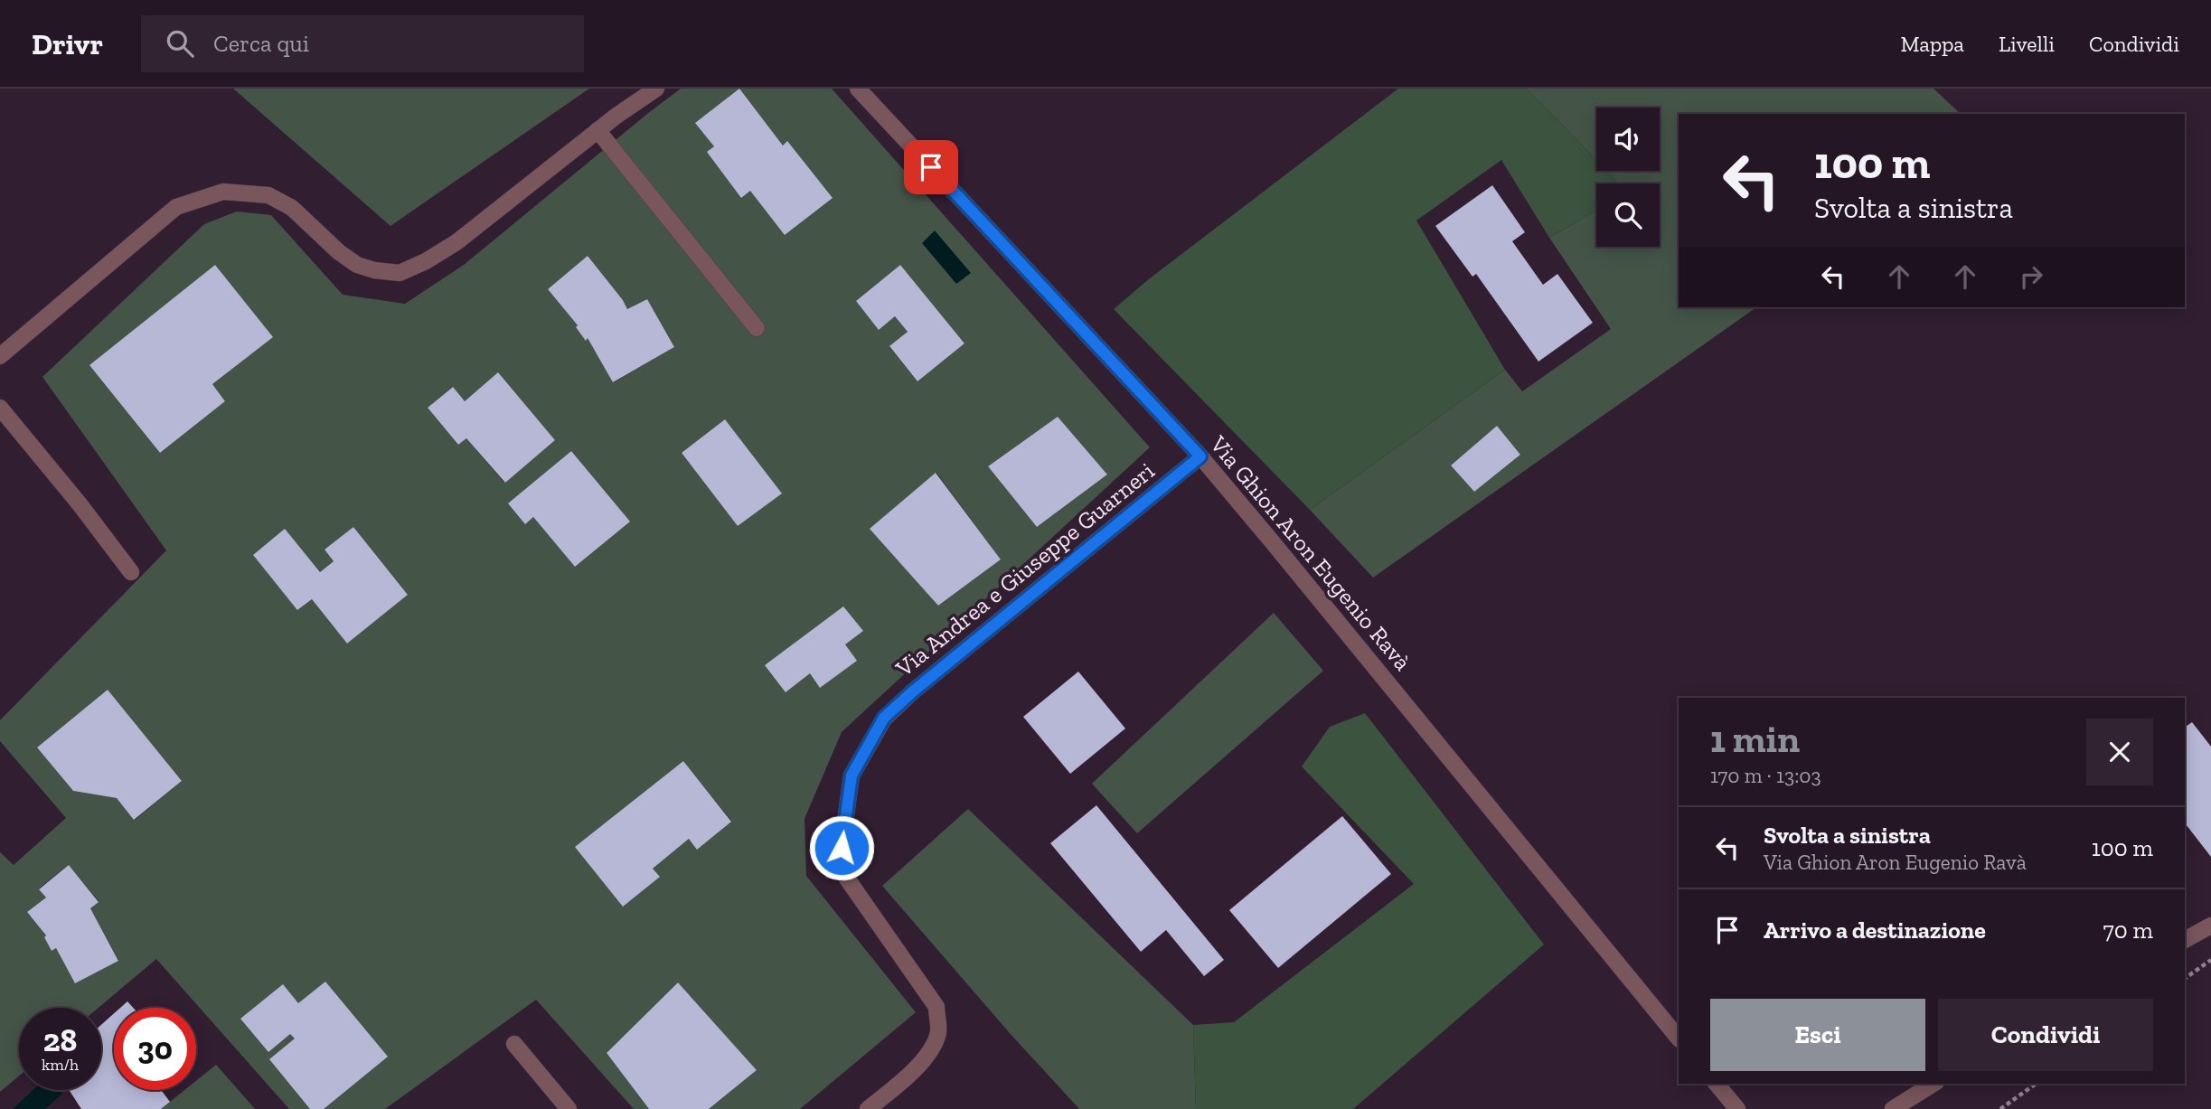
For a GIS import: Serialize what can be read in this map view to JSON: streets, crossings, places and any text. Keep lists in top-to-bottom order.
{
  "streets": {
    "street": ["Via Ghion Aron Eugenio Ravà", "Via Andrea e Giuseppe Guarneri"]
  },
  "crossings": [
    ["Via Ghion Aron Eugenio Ravà", "Via Andrea e Giuseppe Guarneri"]
  ],
  "page": {
    "header": "Drivr",
    "search": "Cerca qui",
    "nav": ["Mappa", "Livelli", "Condividi"],
    "turn": ["100 m", "Svolta a sinistra"],
    "heading": ["1 min", "170 m · 13:03"],
    "list": [
      {
        "name": "Svolta a sinistra",
        "note": "Via Ghion Aron Eugenio Ravà",
        "value": "100 m"
      },
      {
        "name": "Arrivo a destinazione",
        "value": "70 m"
      }
    ],
    "buttons": ["Esci", "Condividi"],
    "speed": "28 km/h",
    "limit": "30"
  }
}
